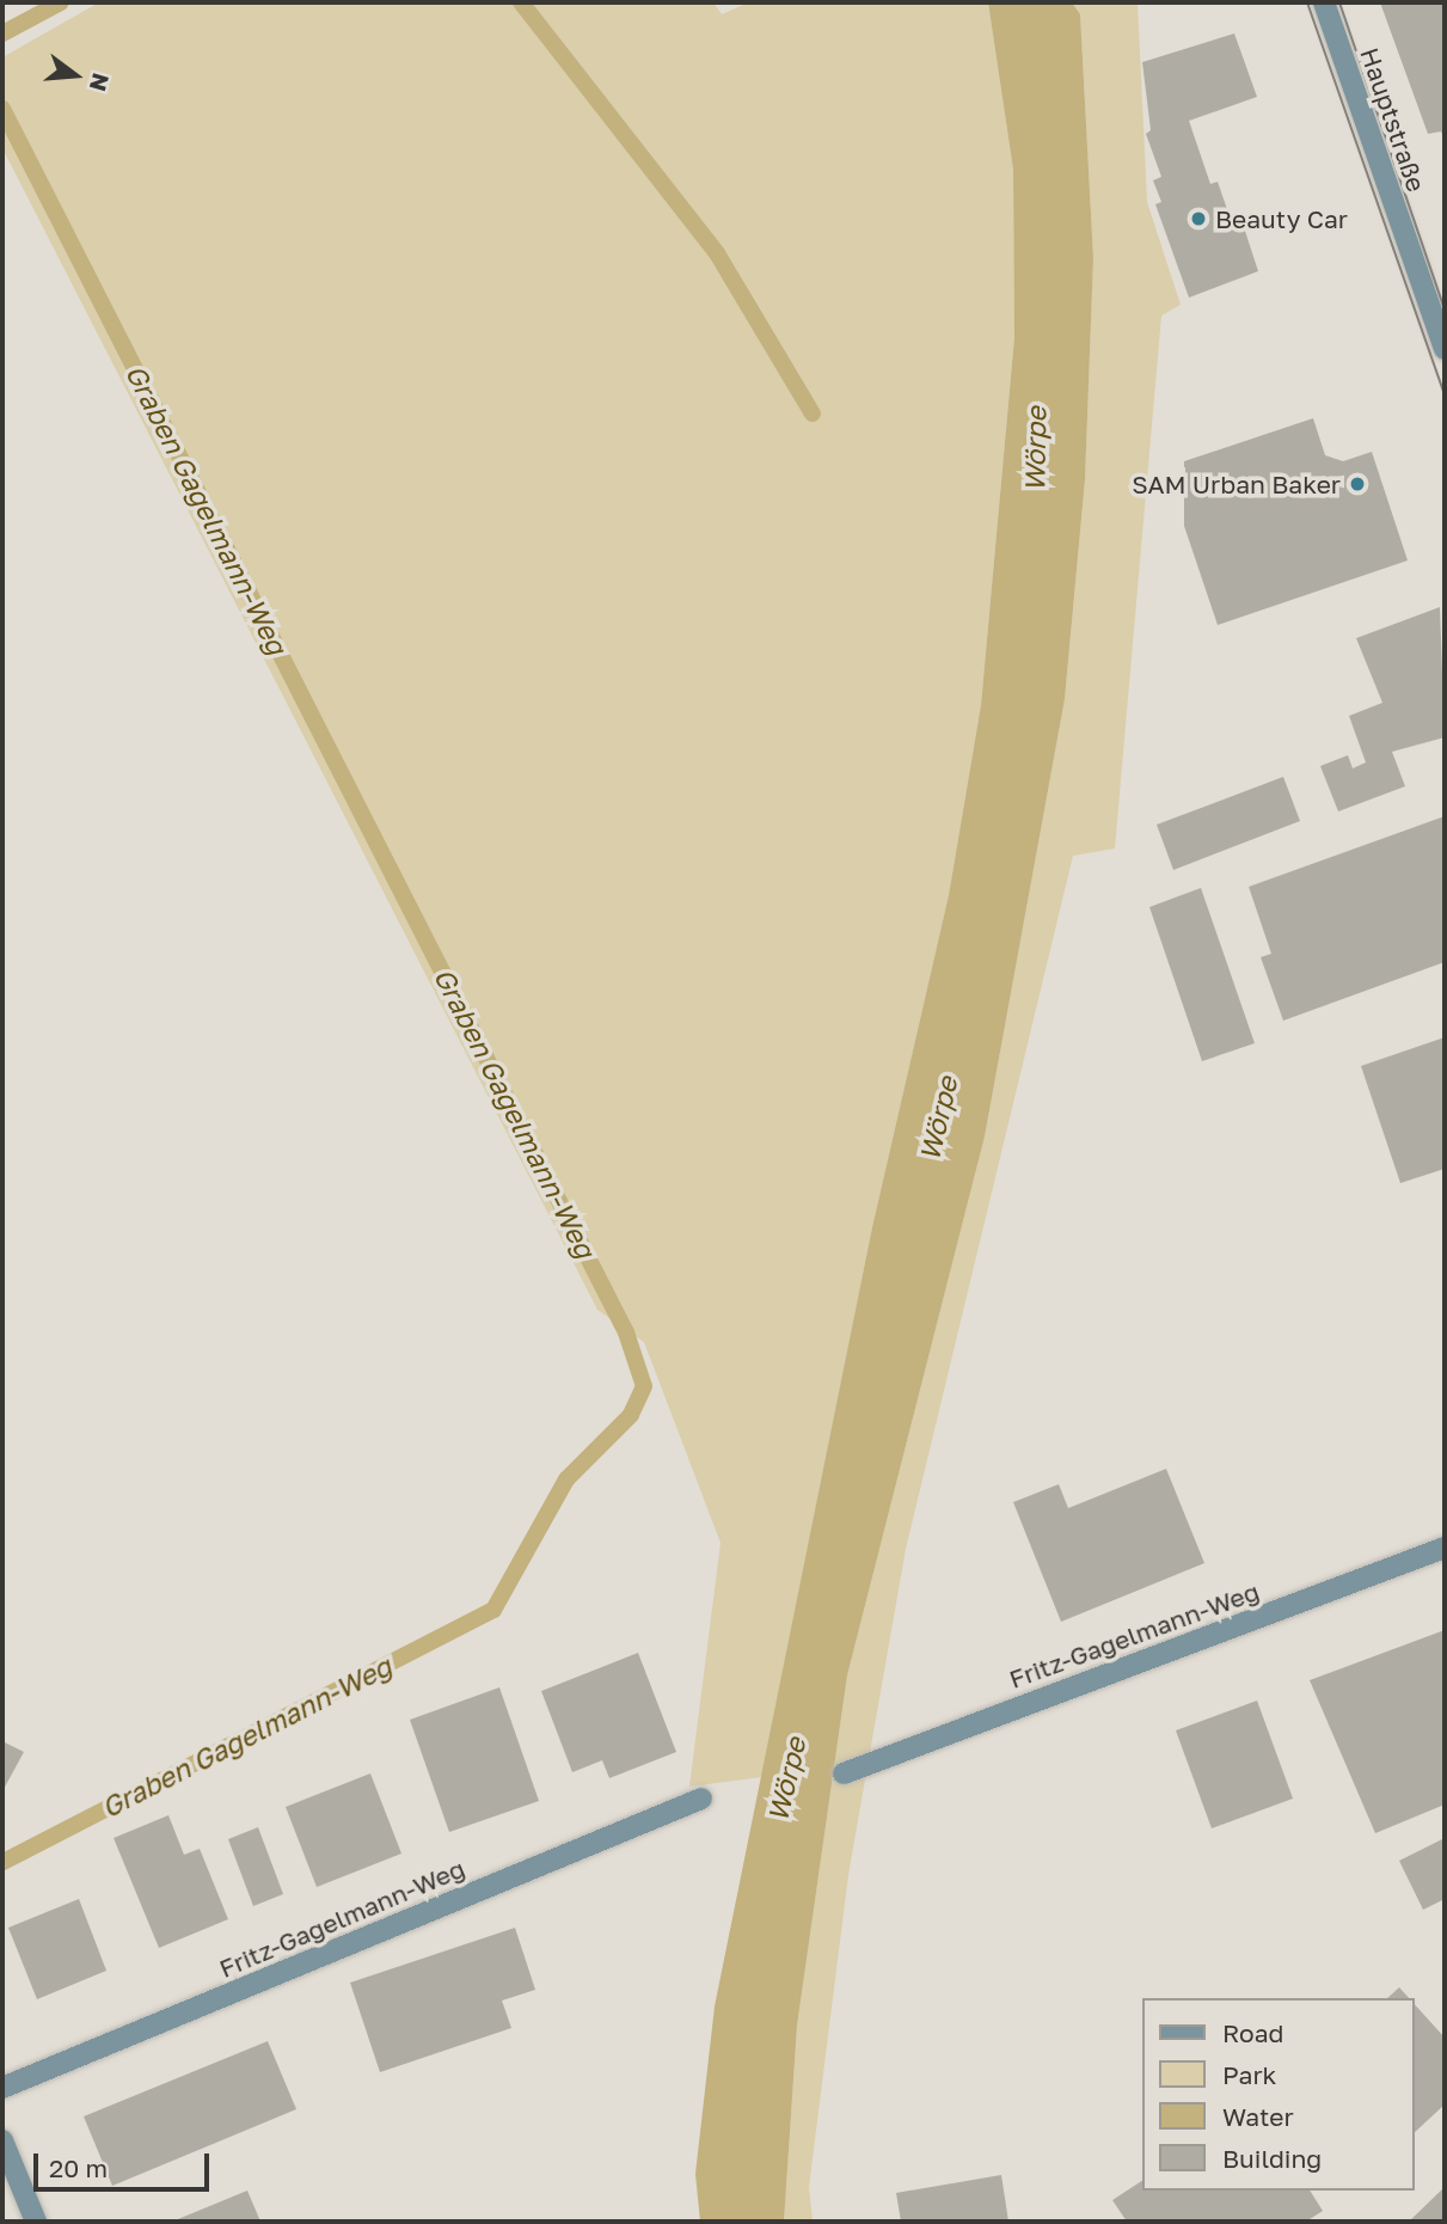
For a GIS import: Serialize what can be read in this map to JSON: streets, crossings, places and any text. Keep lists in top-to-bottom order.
{
  "streets": {
    "street": ["Hauptstraße", "Fritz-Gagelmann-Weg"]
  },
  "water": ["Wörpe", "Graben Gagelmann-Weg"],
  "places": ["Beauty Car", "SAM Urban Baker"],
  "legend": [
    "Road",
    "Park",
    "Water",
    "Building"
  ],
  "scale_bar": "20 m",
  "north": "right"
}
